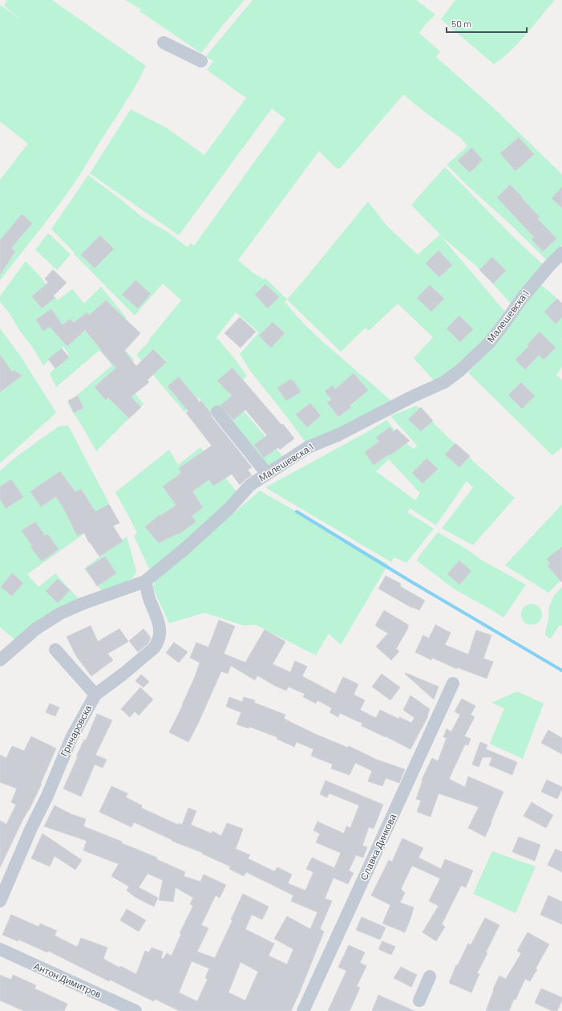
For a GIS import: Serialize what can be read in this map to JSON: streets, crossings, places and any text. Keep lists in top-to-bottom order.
{
  "streets": {
    "street": [
      "Малешевска 1",
      "Грнчаровска",
      "Славка Динкова",
      "Антон Димитров"
    ]
  },
  "crossings": [
    ["Малешевска 1", "Грнчаровска"]
  ],
  "scale_bar": "50 m"
}
